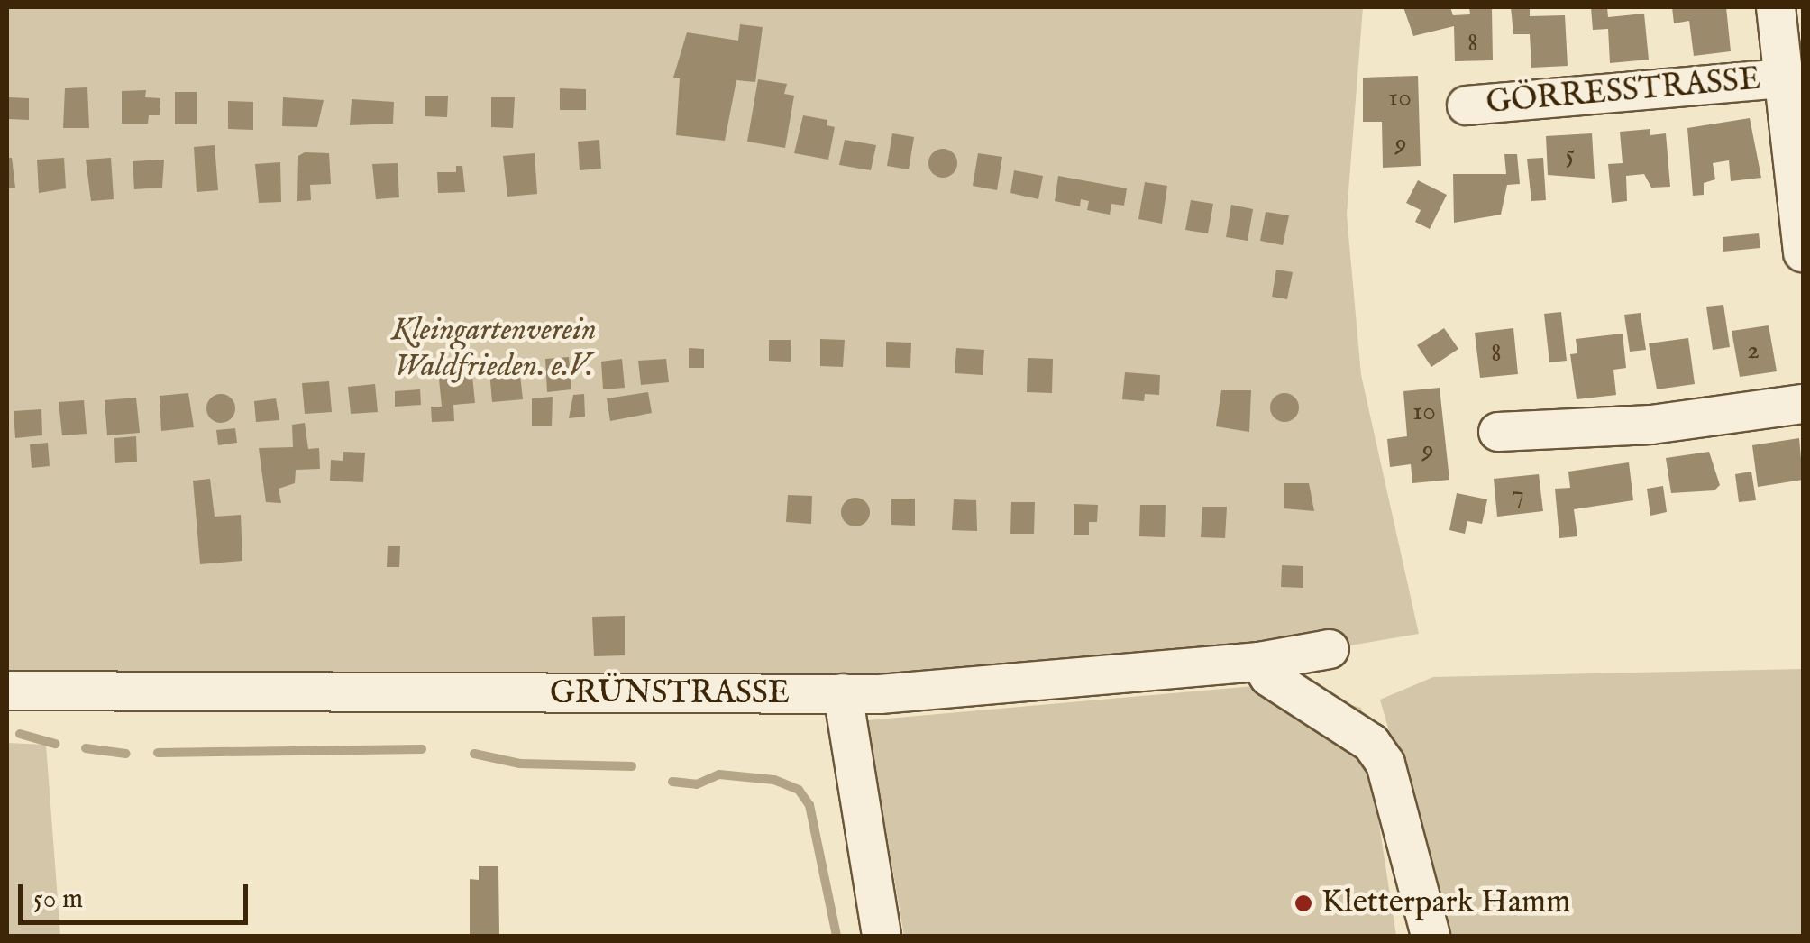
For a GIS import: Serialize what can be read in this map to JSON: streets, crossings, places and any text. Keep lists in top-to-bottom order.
{
  "streets": {
    "street": ["GÖRRESSTRASSE", "GRÜNSTRASSE"]
  },
  "parks": ["Kleingartenverein Waldfrieden. e.V."],
  "places": ["Kletterpark Hamm"],
  "house_numbers": [
    "8",
    "10",
    "9",
    "5",
    "2",
    "8",
    "10",
    "9",
    "7"
  ],
  "scale_bar": "50 m"
}
